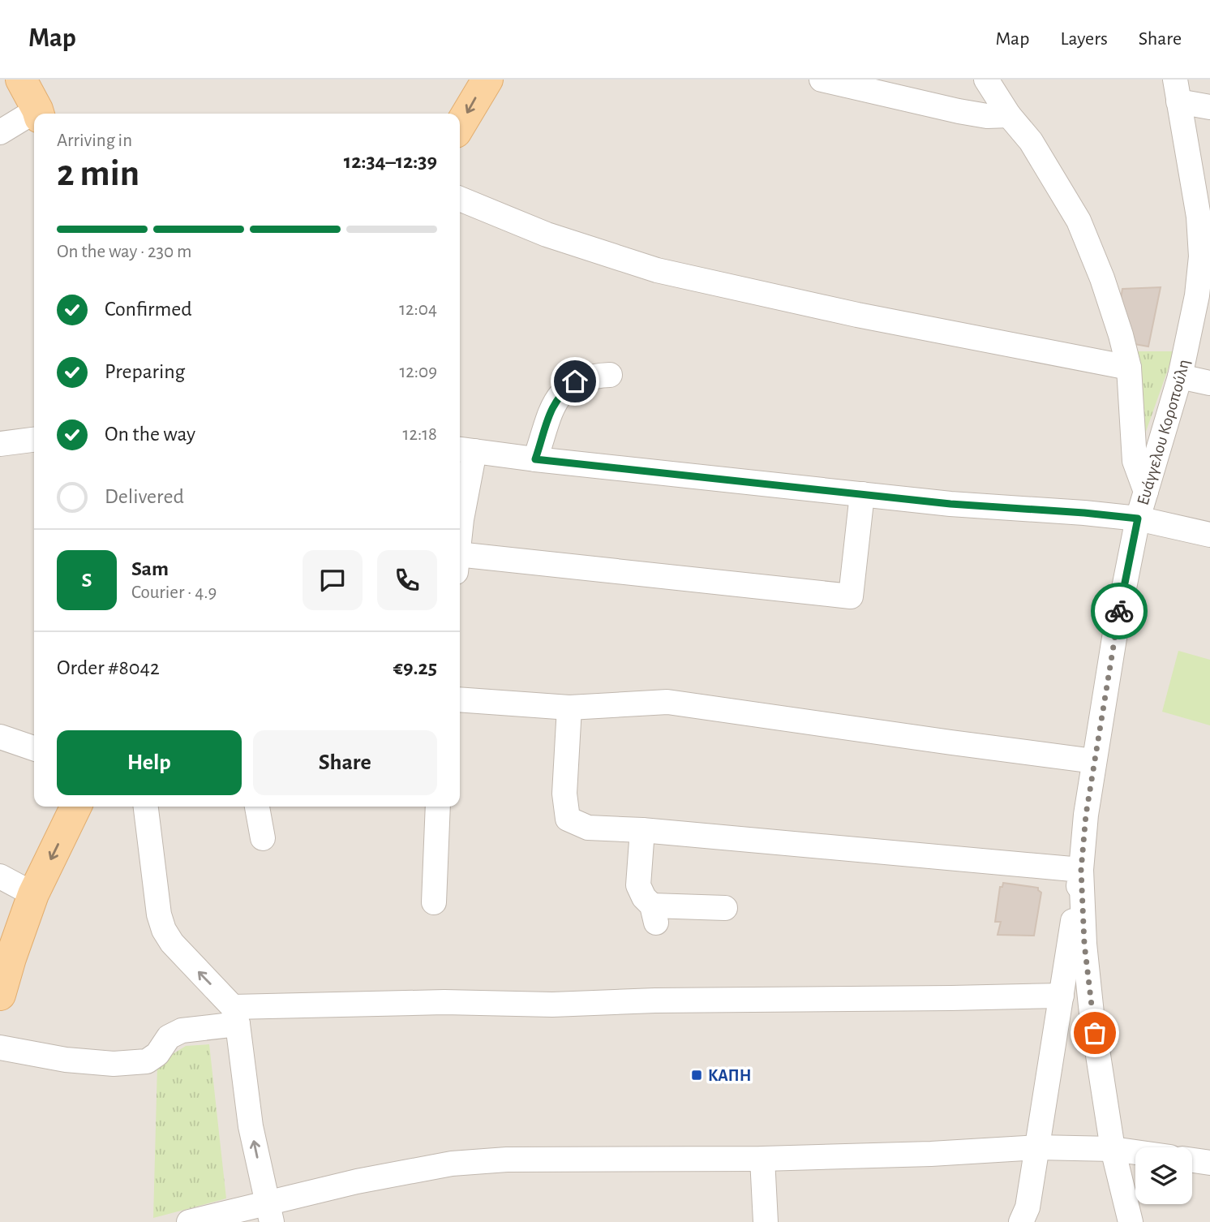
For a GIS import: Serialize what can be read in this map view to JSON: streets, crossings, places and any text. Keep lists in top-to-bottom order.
{
  "streets": {
    "street": ["Ευάγγελου Κοροπούλη"]
  },
  "places": {
    "transit": ["ΚΑΠΗ"]
  },
  "page": {
    "header": "Map",
    "nav": ["Map", "Layers", "Share"],
    "heading": ["2 min", "Arriving in", "12:34–12:39"],
    "panel": [
      "Sam",
      "Courier · 4.9",
      "Order #8042",
      "€9.25"
    ],
    "bar": "On the way · 230 m",
    "list": [
      ["Confirmed", "12:04"],
      ["Preparing", "12:09"],
      ["On the way", "12:18"],
      "Delivered"
    ],
    "round": "S",
    "buttons": ["Help", "Share"]
  }
}
